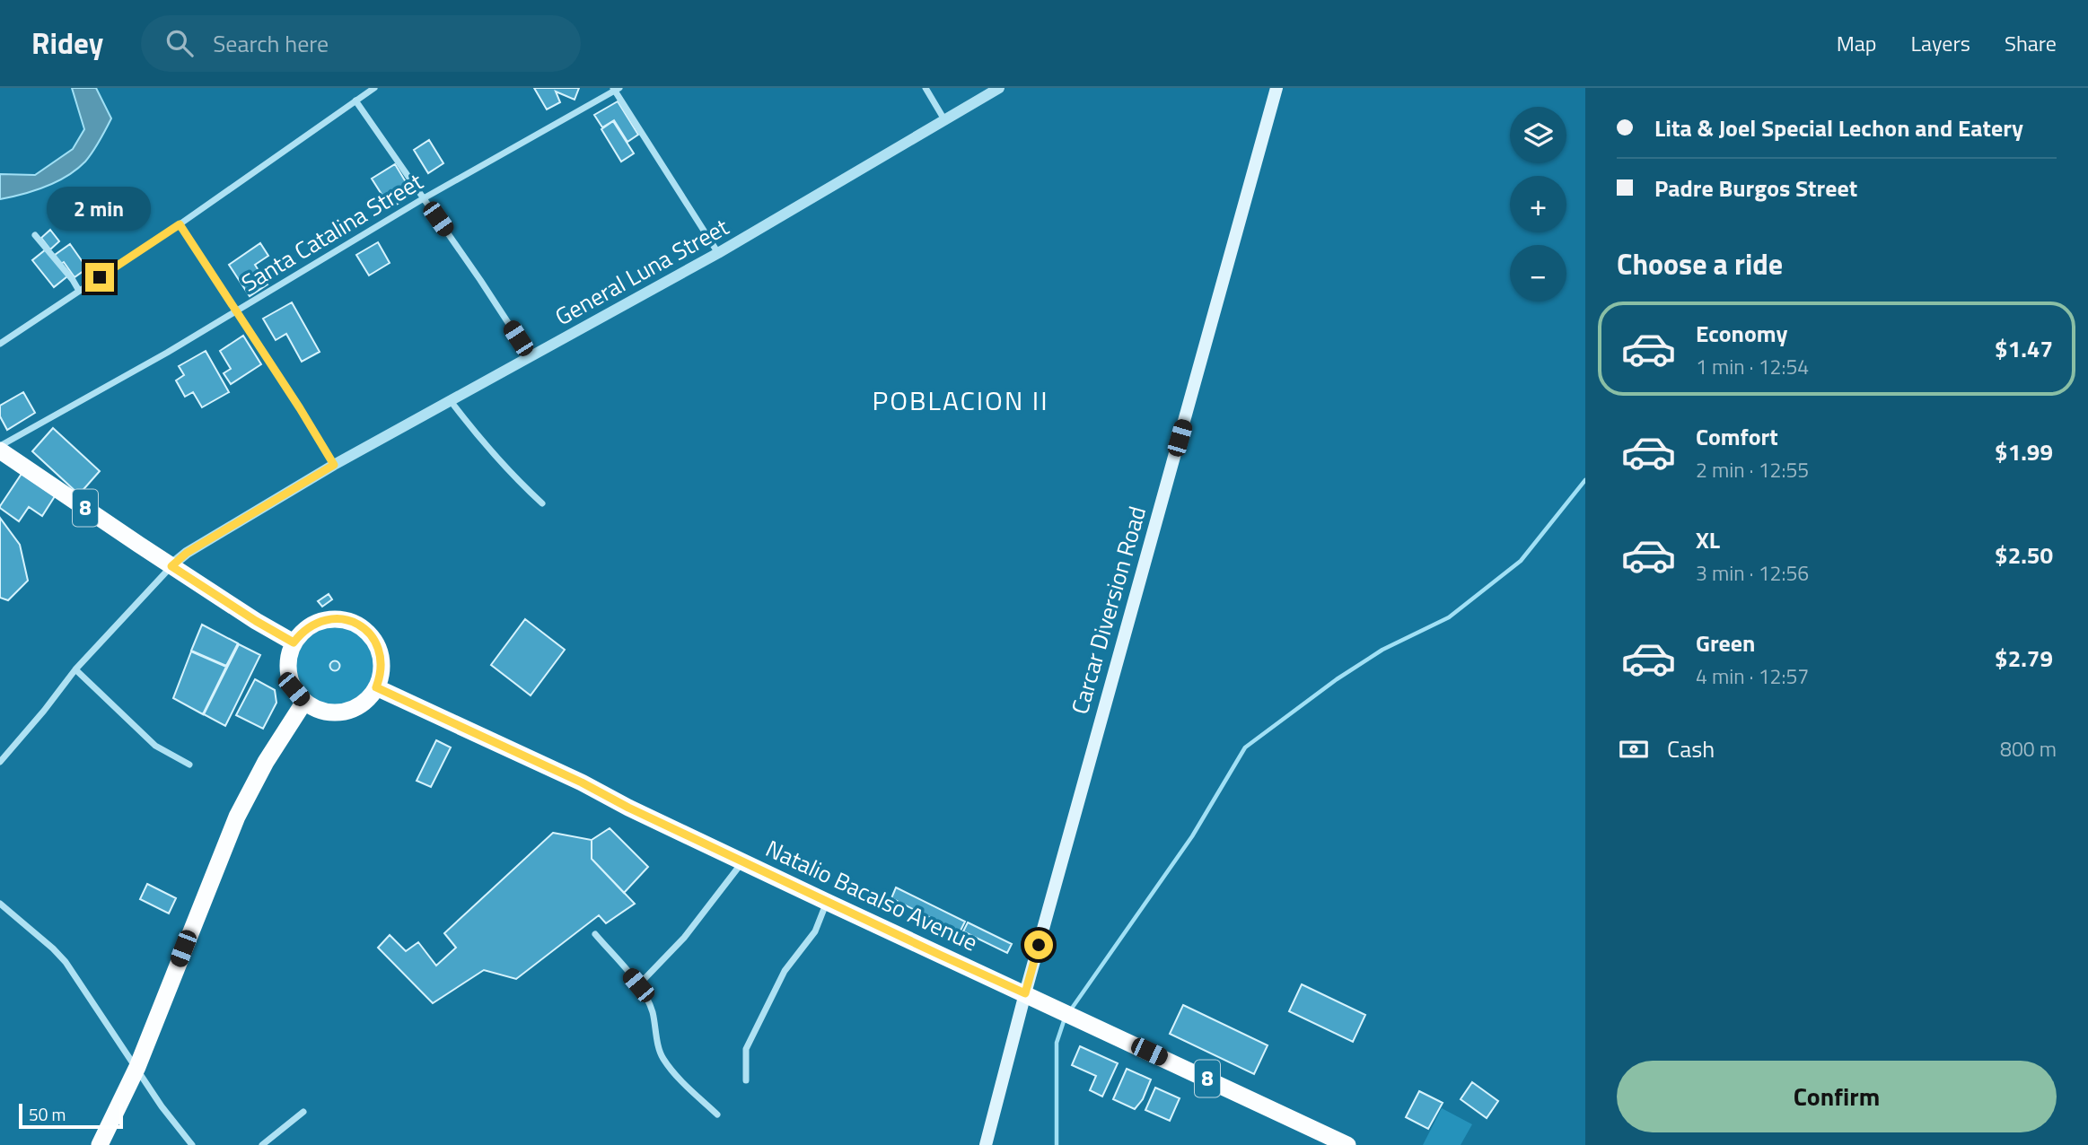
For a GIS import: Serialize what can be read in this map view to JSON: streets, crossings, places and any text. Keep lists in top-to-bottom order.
{
  "streets": {
    "highway": ["8", "Natalio Bacalso Avenue"],
    "main road": ["Carcar Diversion Road"],
    "street": ["Santa Catalina Street", "General Luna Street"]
  },
  "crossings": [
    ["Santa Catalina Street", "8"],
    ["General Luna Street", "8"],
    ["8", "Natalio Bacalso Avenue"],
    ["Carcar Diversion Road", "Natalio Bacalso Avenue"]
  ],
  "districts": ["POBLACION II"],
  "scale_bar": "50 m",
  "page": {
    "header": "Ridey",
    "search": "Search here",
    "nav": ["Map", "Layers", "Share"],
    "banner": ["Lita & Joel Special Lechon and Eatery", "Padre Burgos Street"],
    "map_buttons": ["+", "−"],
    "bubble": "2 min",
    "heading": "Choose a ride",
    "list": [
      {
        "name": "Economy",
        "note": "1 min · 12:54",
        "value": "$1.47"
      },
      {
        "name": "Comfort",
        "note": "2 min · 12:55",
        "value": "$1.99"
      },
      {
        "name": "XL",
        "note": "3 min · 12:56",
        "value": "$2.50"
      },
      {
        "name": "Green",
        "note": "4 min · 12:57",
        "value": "$2.79"
      }
    ],
    "pay": ["Cash", "800 m"],
    "buttons": "Confirm",
    "scale": "50 m"
  }
}
